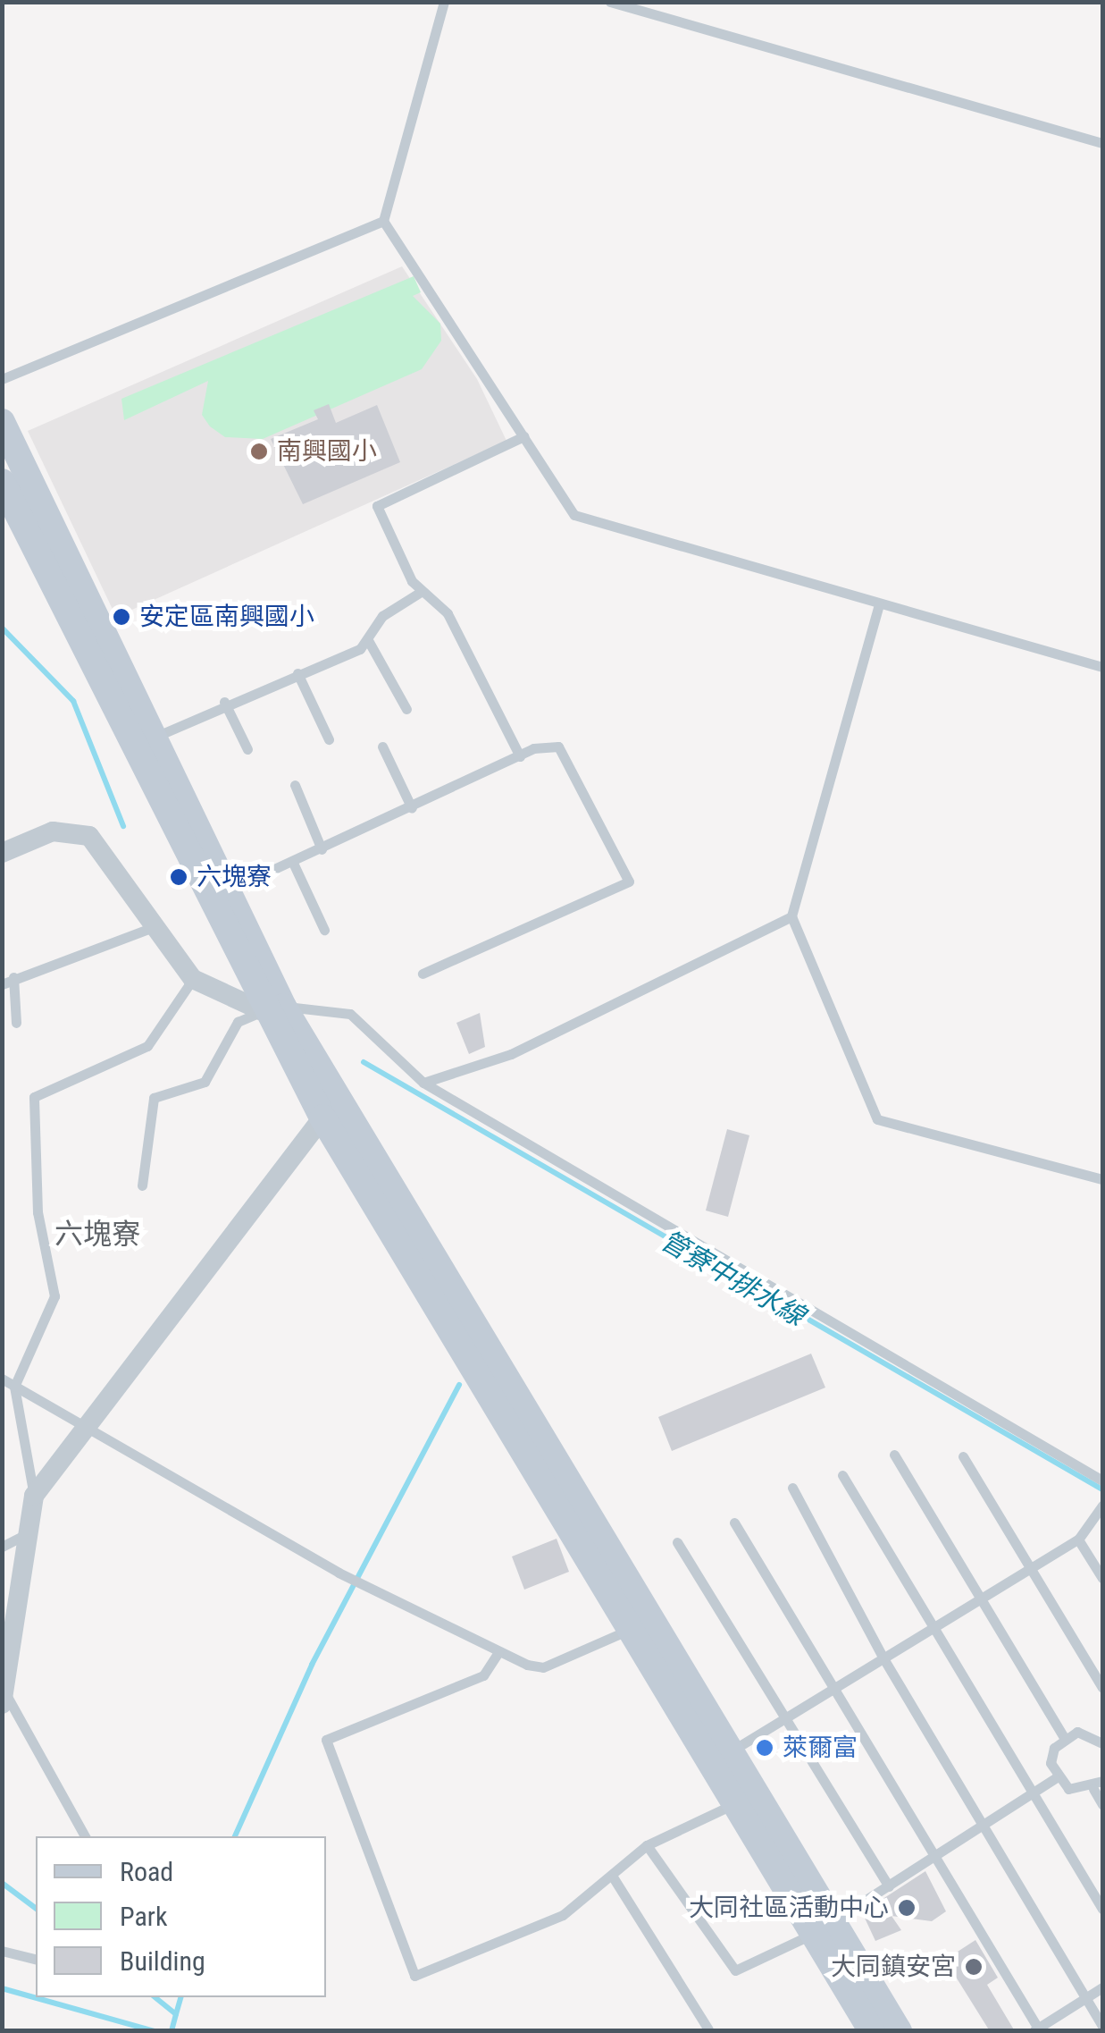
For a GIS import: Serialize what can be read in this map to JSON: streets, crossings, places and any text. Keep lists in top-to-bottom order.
{
  "districts": ["六塊寮"],
  "water": ["管寮中排水線"],
  "places": [
    "南興國小",
    "安定區南興國小",
    "六塊寮",
    "萊爾富",
    "大同社區活動中心",
    "大同鎮安宮"
  ],
  "legend": ["Road", "Park", "Building"]
}
